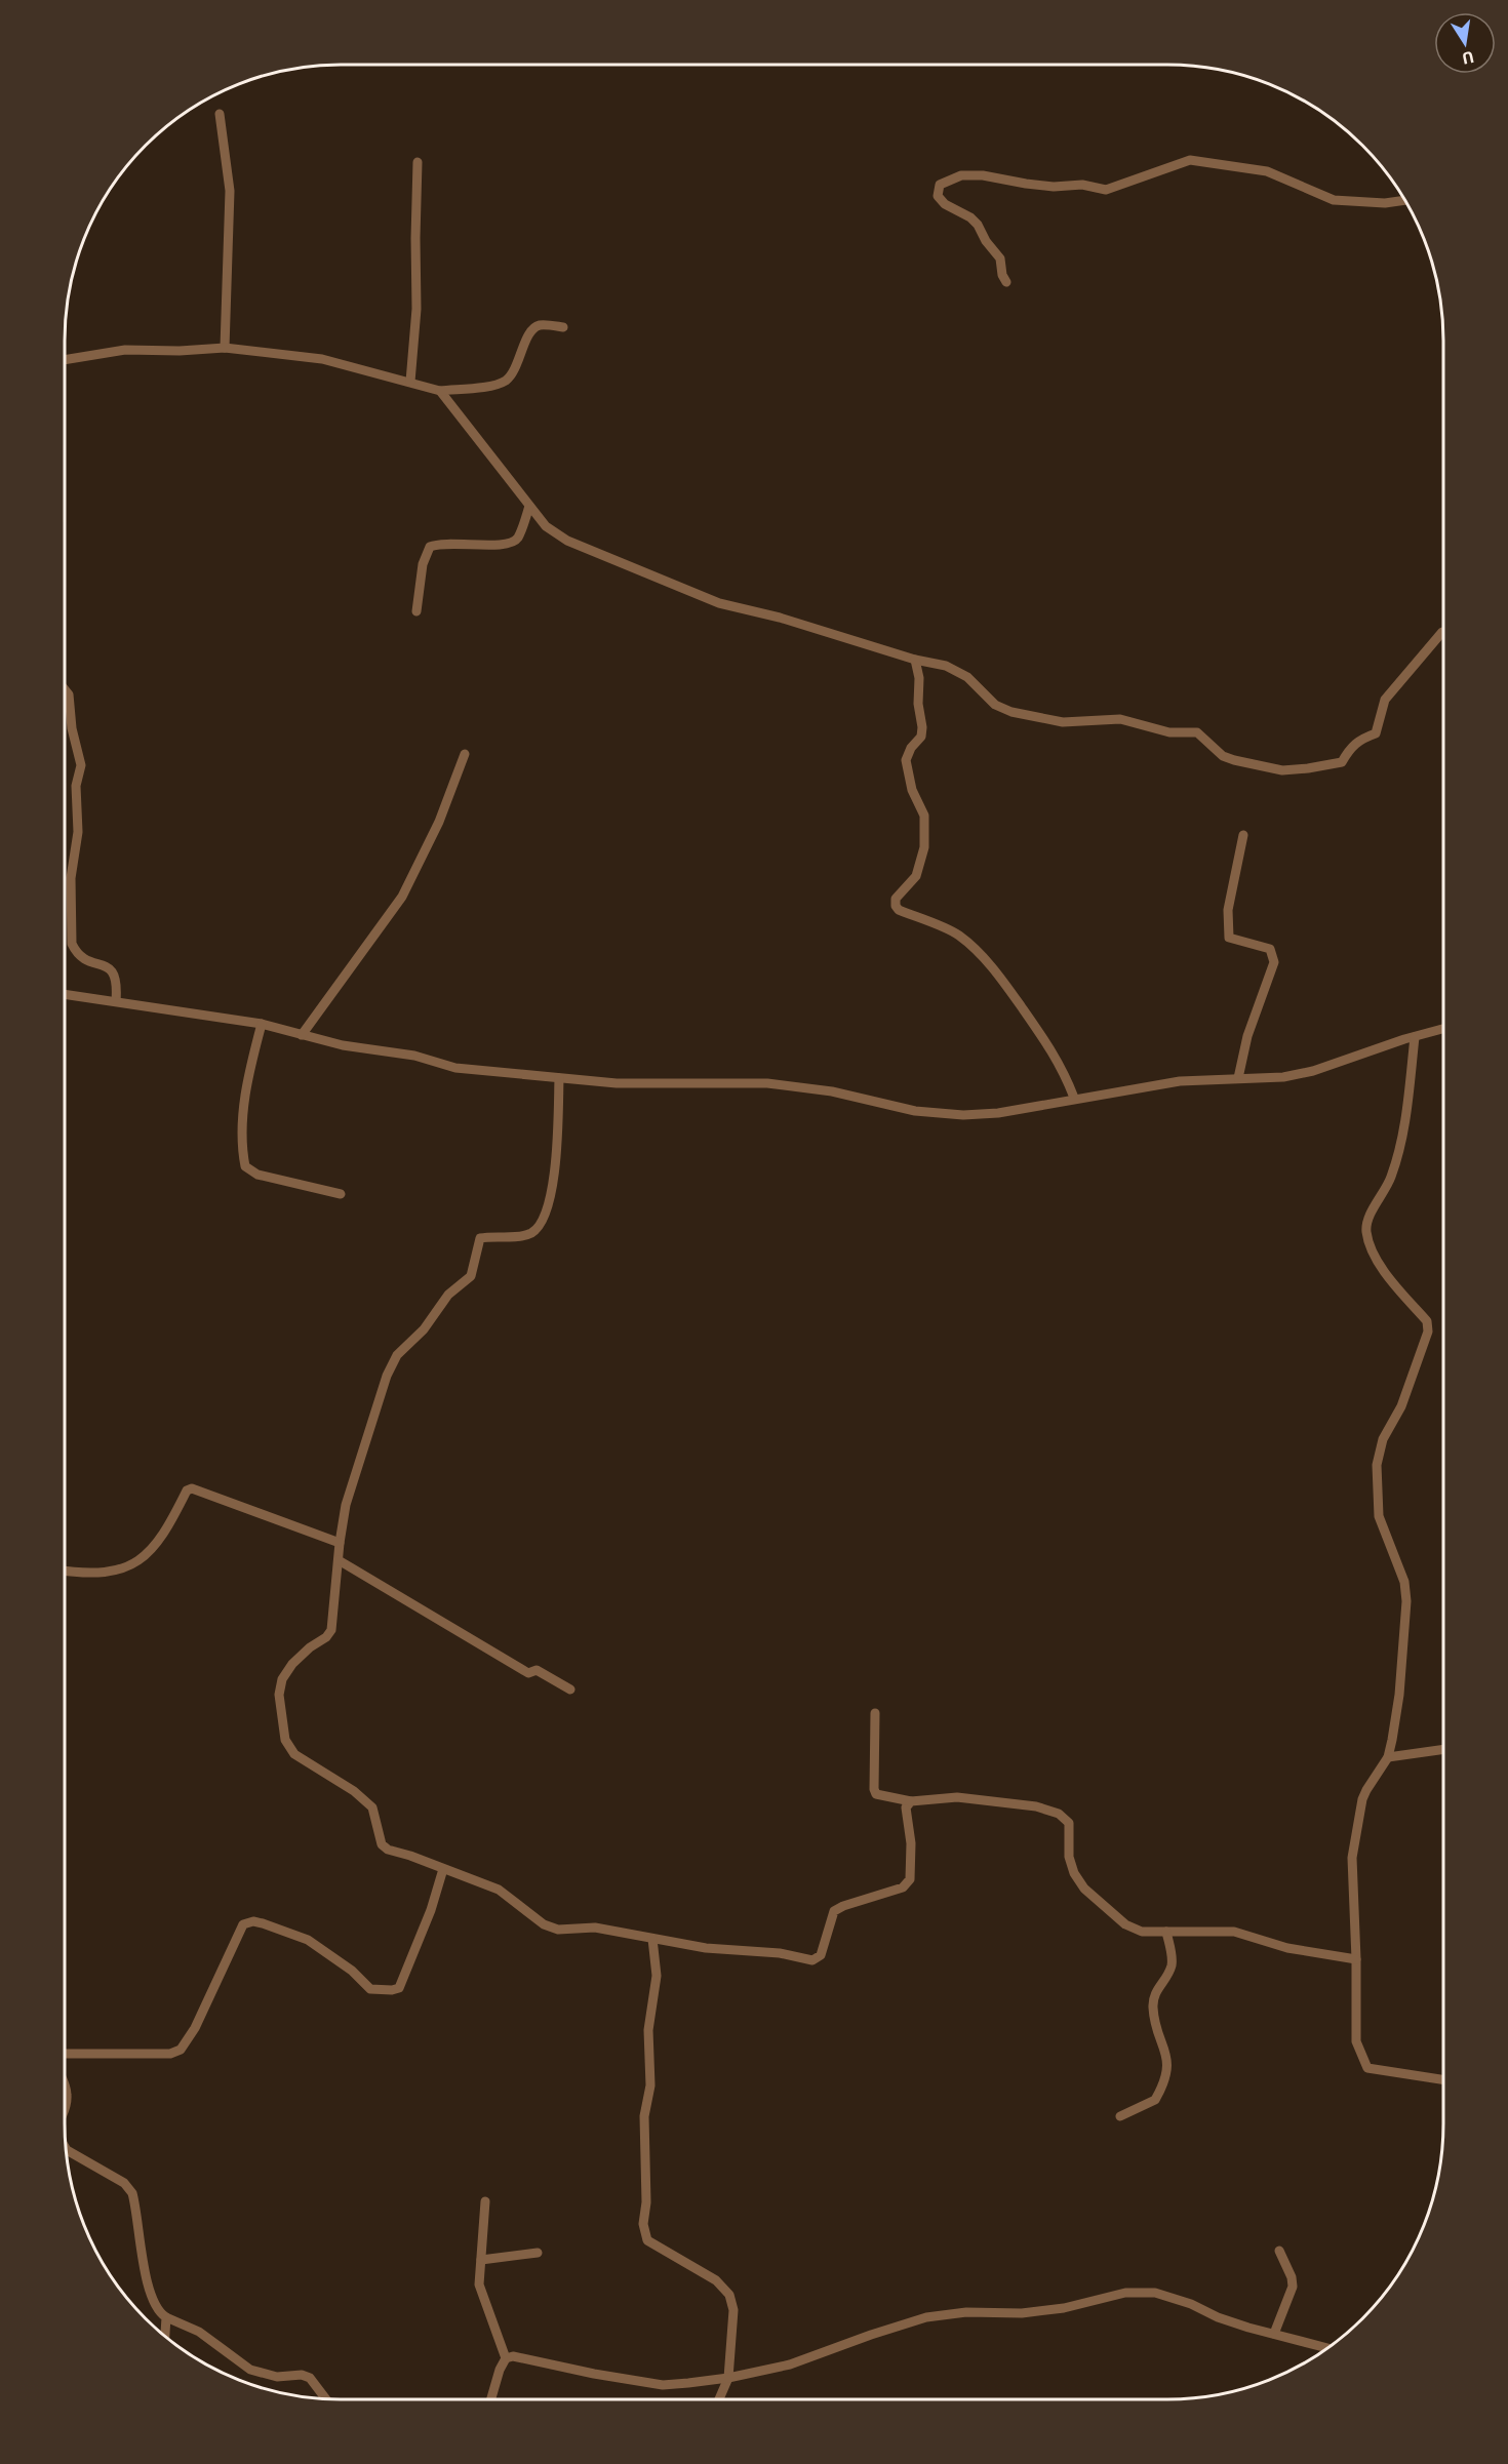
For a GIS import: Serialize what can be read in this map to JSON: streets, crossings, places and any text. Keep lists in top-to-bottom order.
{
  "north": "bottom"
}
